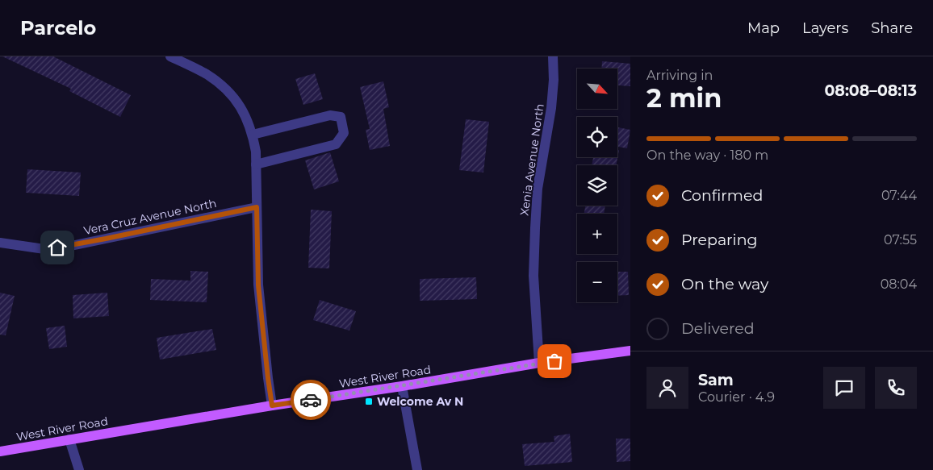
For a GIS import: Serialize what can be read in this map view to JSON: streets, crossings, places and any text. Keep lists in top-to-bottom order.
{
  "streets": {
    "main road": ["West River Road"],
    "street": ["Xenia Avenue North", "Vera Cruz Avenue North"]
  },
  "crossings": [
    ["Xenia Avenue North", "West River Road"]
  ],
  "places": {
    "transit": ["Welcome Av N"]
  },
  "north": "bottom right",
  "page": {
    "header": "Parcelo",
    "nav": ["Map", "Layers", "Share"],
    "heading": ["2 min", "Arriving in", "08:08–08:13"],
    "panel": ["Sam", "Courier · 4.9"],
    "map_buttons": ["+", "−"],
    "bar": "On the way · 180 m",
    "list": [
      ["Confirmed", "07:44"],
      ["Preparing", "07:55"],
      ["On the way", "08:04"],
      "Delivered"
    ]
  }
}
